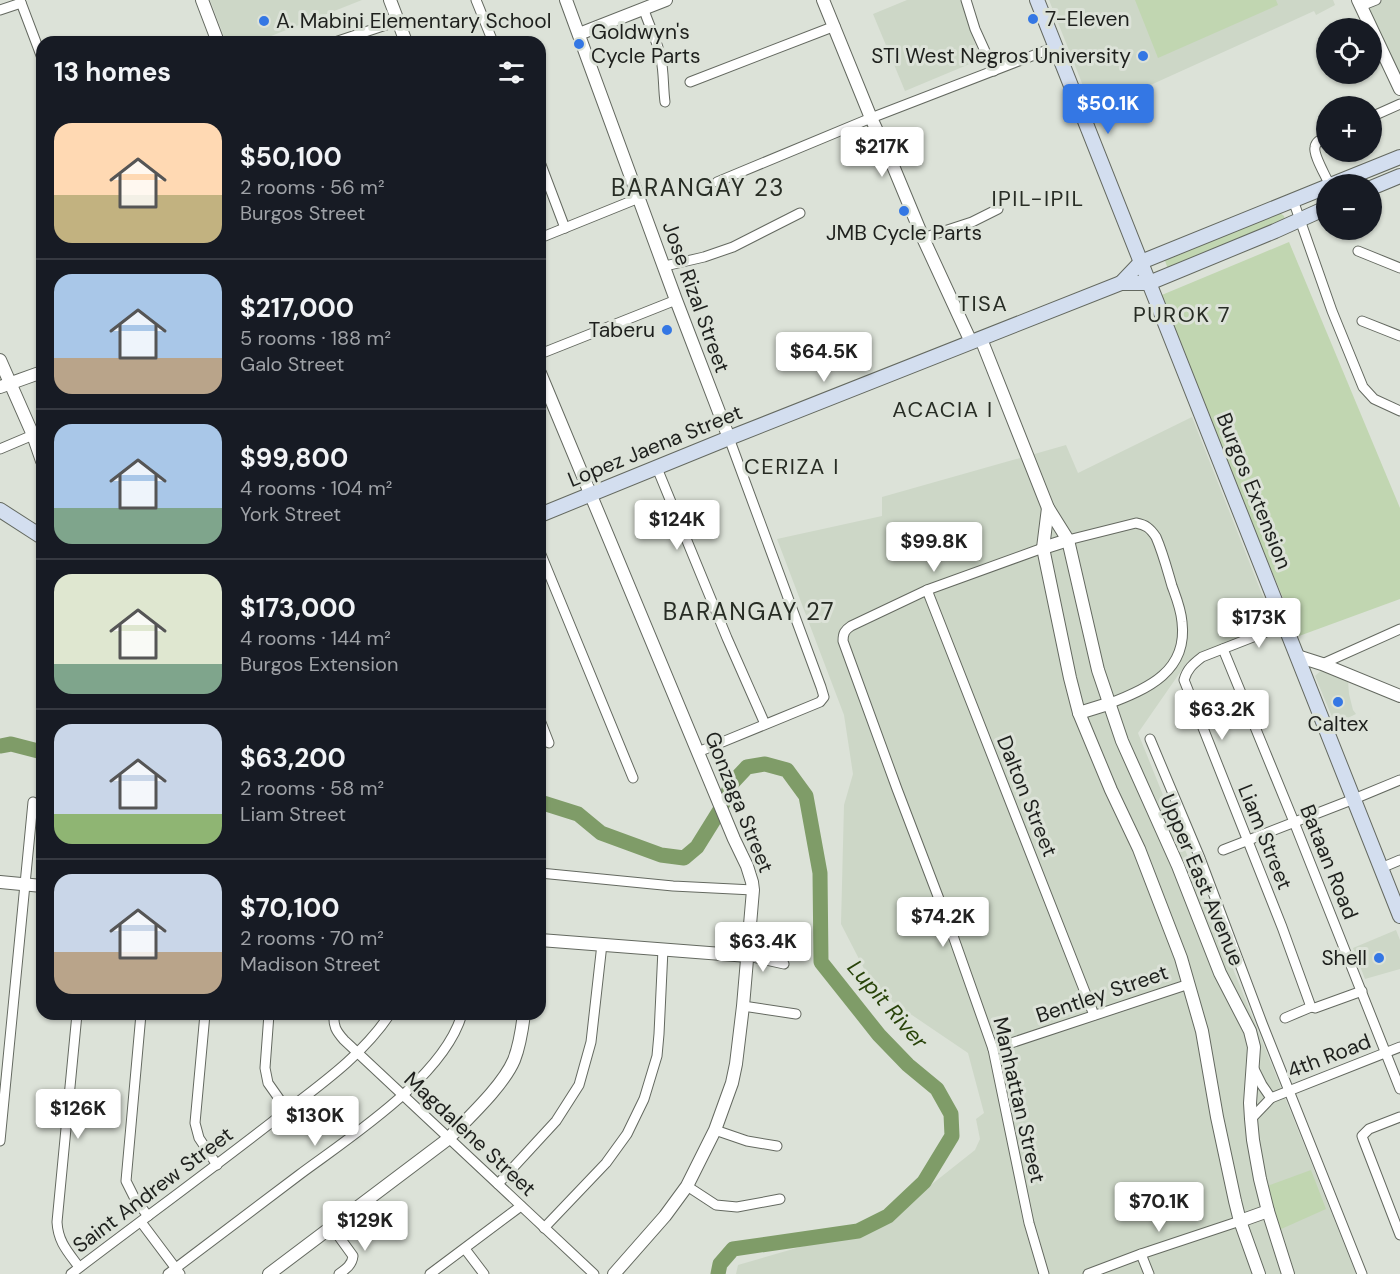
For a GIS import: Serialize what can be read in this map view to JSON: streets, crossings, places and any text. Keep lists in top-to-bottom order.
{
  "streets": {
    "main road": ["Lopez Jaena Street", "Burgos Extension"],
    "street": [
      "Jose Rizal Street",
      "Dalton Street",
      "Gonzaga Street",
      "Liam Street",
      "Bataan Road",
      "Upper East Avenue",
      "Bentley Street",
      "4th Road",
      "Manhattan Street",
      "Magdalene Street",
      "Saint Andrew Street"
    ]
  },
  "crossings": [
    ["Jose Rizal Street", "Lopez Jaena Street"],
    ["Lopez Jaena Street", "Burgos Extension"],
    ["Lopez Jaena Street", "Gonzaga Street"],
    ["Lopez Jaena Street", "Upper East Avenue"],
    ["Dalton Street", "Bentley Street"],
    ["Dalton Street", "Manhattan Street"],
    ["Liam Street", "Bataan Road"],
    ["Bataan Road", "4th Road"],
    ["Upper East Avenue", "Bentley Street"],
    ["Upper East Avenue", "4th Road"],
    ["Bentley Street", "Manhattan Street"],
    ["Magdalene Street", "Saint Andrew Street"]
  ],
  "districts": [
    "BARANGAY 23",
    "IPIL-IPIL",
    "TISA",
    "PUROK 7",
    "ACACIA I",
    "CERIZA I",
    "BARANGAY 27"
  ],
  "water": ["Lupit River"],
  "places": [
    "7-Eleven",
    "A. Mabini Elementary School",
    "Goldwyn's Cycle Parts",
    "STI West Negros University",
    "JMB Cycle Parts",
    "Taberu",
    "Caltex",
    "Shell"
  ],
  "page": {
    "map_buttons": ["+", "−"],
    "heading": "13 homes",
    "price": [
      "$50.1K",
      "$217K",
      "$64.5K",
      "$124K",
      "$99.8K",
      "$173K",
      "$63.2K",
      "$74.2K",
      "$63.4K",
      "$126K",
      "$130K",
      "$70.1K",
      "$129K"
    ],
    "list": [
      {
        "name": "$50,100",
        "note": "2 rooms · 56 m² · Burgos Street"
      },
      {
        "name": "$217,000",
        "note": "5 rooms · 188 m² · Galo Street"
      },
      {
        "name": "$99,800",
        "note": "4 rooms · 104 m² · York Street"
      },
      {
        "name": "$173,000",
        "note": "4 rooms · 144 m² · Burgos Extension"
      },
      {
        "name": "$63,200",
        "note": "2 rooms · 58 m² · Liam Street"
      },
      {
        "name": "$70,100",
        "note": "2 rooms · 70 m² · Madison Street"
      }
    ]
  }
}
